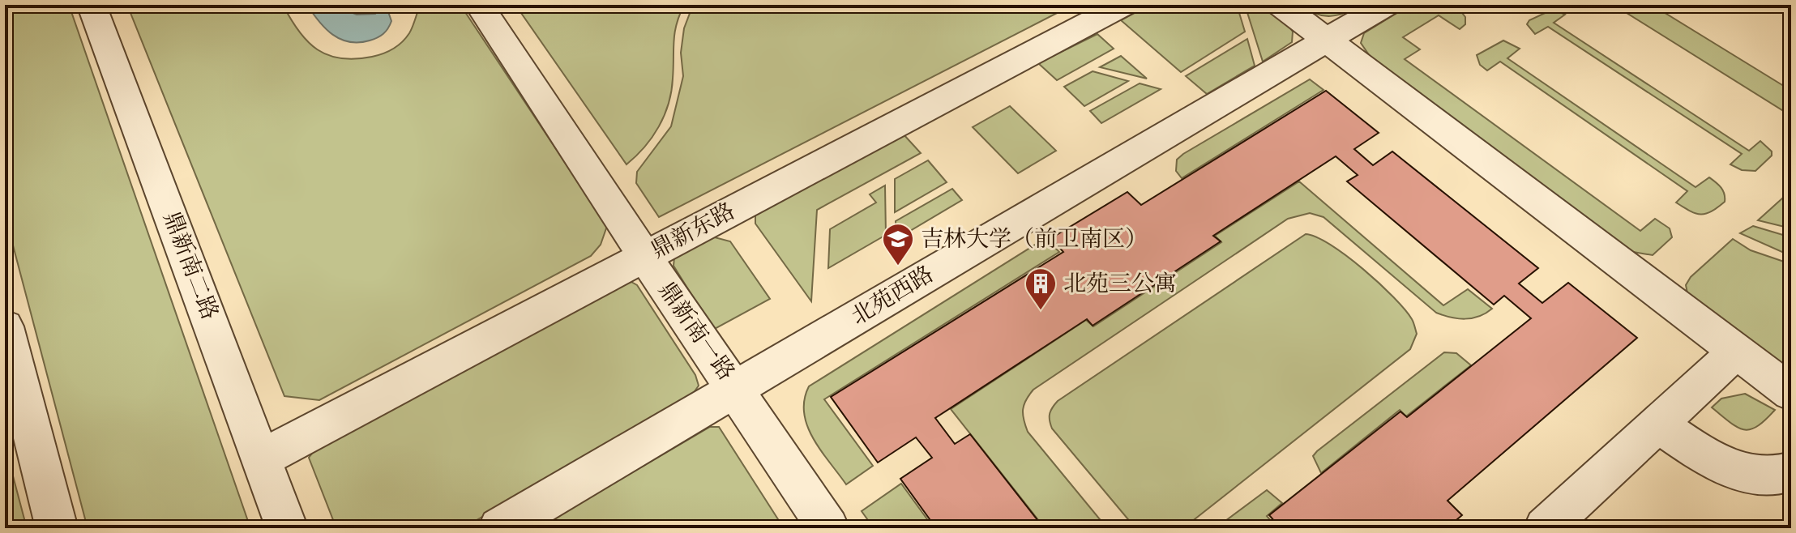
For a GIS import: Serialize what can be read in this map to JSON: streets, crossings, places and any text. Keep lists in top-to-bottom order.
{
  "streets": {
    "lane": [
      "鼎新东路",
      "鼎新南二路",
      "北苑西路",
      "鼎新南一路"
    ]
  },
  "crossings": [
    ["鼎新东路", "鼎新南二路"],
    ["鼎新东路", "鼎新南一路"],
    ["北苑西路", "鼎新南一路"]
  ],
  "places": {
    "school or university": ["吉林大学（前卫南区）"],
    "building": ["北苑三公寓"]
  }
}
